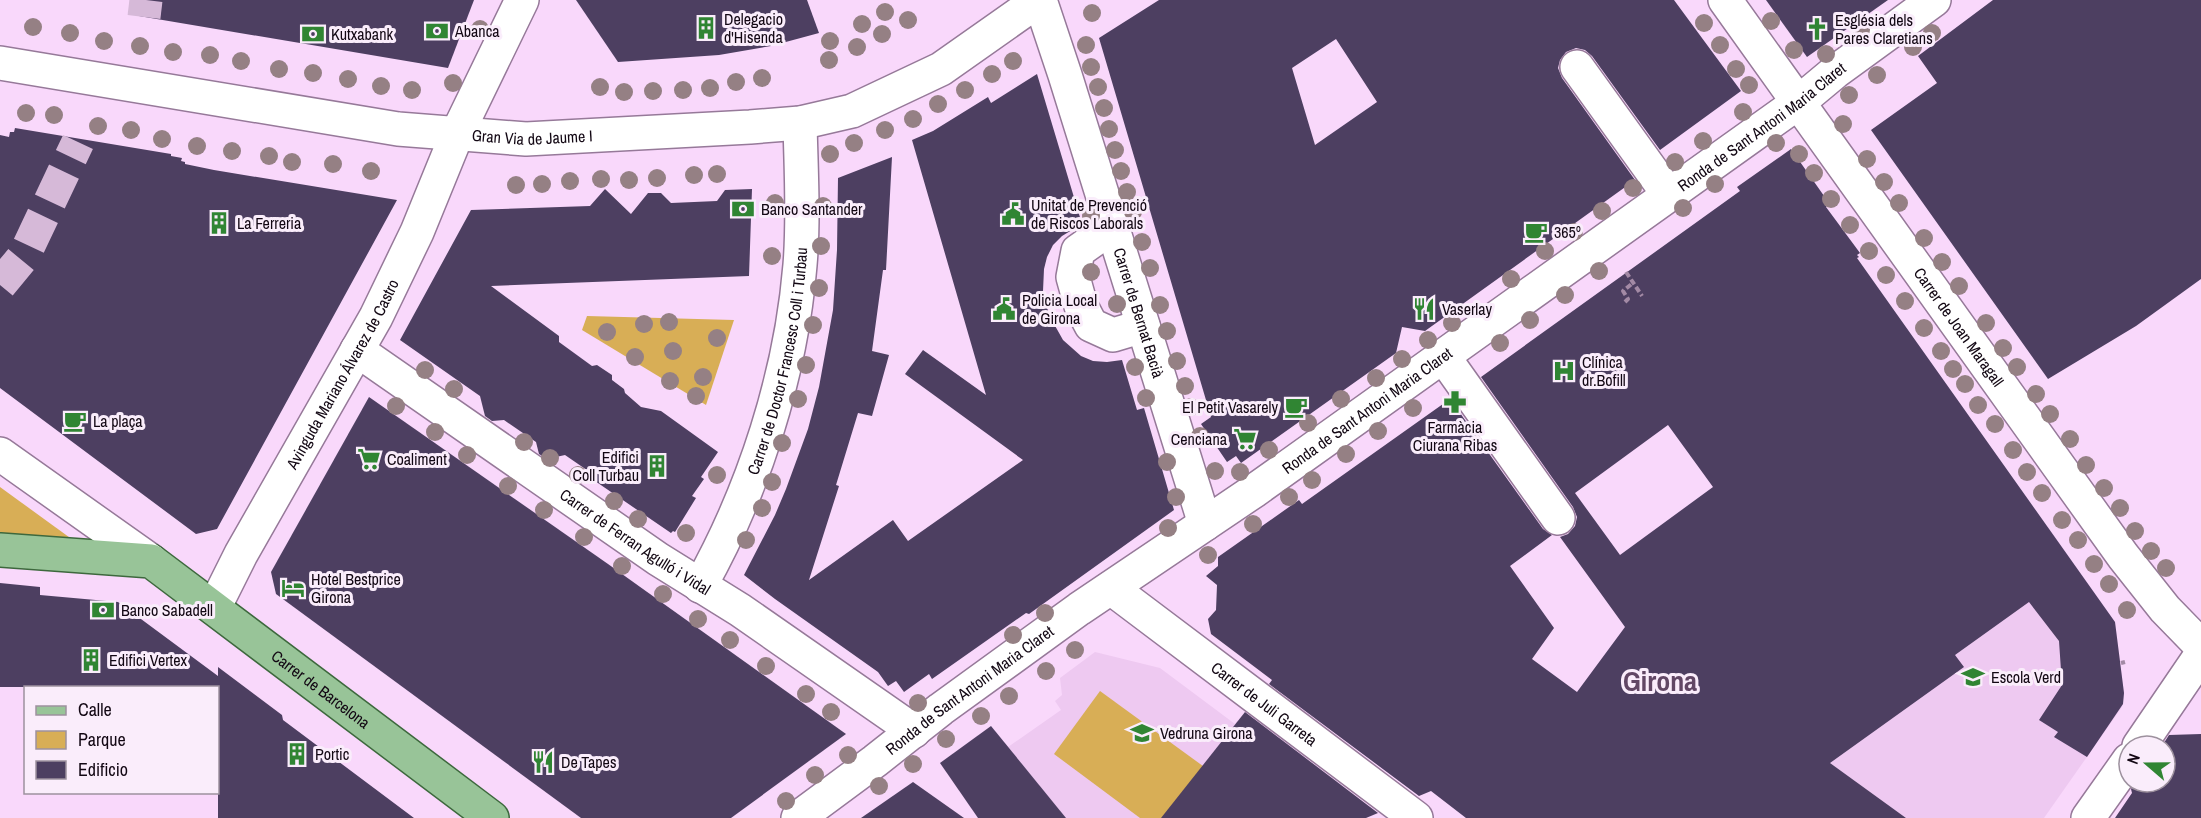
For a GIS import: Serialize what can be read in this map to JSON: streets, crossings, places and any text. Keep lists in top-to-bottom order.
{
  "streets": {
    "main road": ["Carrer de Barcelona"],
    "street": [
      "Ronda de Sant Antoni Maria Claret",
      "Gran Via de Jaume I",
      "Carrer de Bernat Bacià",
      "Carrer de Joan Maragall",
      "Carrer de Doctor Francesc Coll i Turbau",
      "Avinguda Mariano Álvarez de Castro",
      "Carrer de Ferran Agulló i Vidal",
      "Carrer de Juli Garreta"
    ]
  },
  "crossings": [
    ["Ronda de Sant Antoni Maria Claret", "Carrer de Bernat Bacià"],
    ["Ronda de Sant Antoni Maria Claret", "Carrer de Joan Maragall"],
    ["Ronda de Sant Antoni Maria Claret", "Carrer de Ferran Agulló i Vidal"],
    ["Ronda de Sant Antoni Maria Claret", "Carrer de Juli Garreta"],
    ["Gran Via de Jaume I", "Carrer de Bernat Bacià"],
    ["Gran Via de Jaume I", "Carrer de Doctor Francesc Coll i Turbau"],
    ["Gran Via de Jaume I", "Avinguda Mariano Álvarez de Castro"],
    ["Carrer de Doctor Francesc Coll i Turbau", "Carrer de Ferran Agulló i Vidal"],
    ["Avinguda Mariano Álvarez de Castro", "Carrer de Ferran Agulló i Vidal"],
    ["Avinguda Mariano Álvarez de Castro", "Carrer de Barcelona"]
  ],
  "districts": ["Girona"],
  "places": {
    "building": [
      "Delegacio d'Hisenda",
      "La Ferreria",
      "Edifici Coll Turbau",
      "Edifici Vertex",
      "Portic"
    ],
    "church": ["Església dels Pares Claretians"],
    "bank": [
      "Abanca",
      "Kutxabank",
      "Banco Santander",
      "Banco Sabadell"
    ],
    "public building": ["Unitat de Prevenció de Riscos Laborals", "Policia Local de Girona"],
    "cafe": ["365º", "El Petit Vasarely", "La plaça"],
    "restaurant": ["Vaserlay", "De Tapes"],
    "hospital": ["Clínica dr.Bofill"],
    "pharmacy": ["Farmàcia Ciurana Ribas"],
    "supermarket": ["Cenciana", "Coaliment"],
    "hotel": ["Hotel Bestprice Girona"],
    "school or university": ["Escola Verd", "Vedruna Girona"]
  },
  "legend": ["Calle", "Parque", "Edificio"],
  "north": "left"
}
